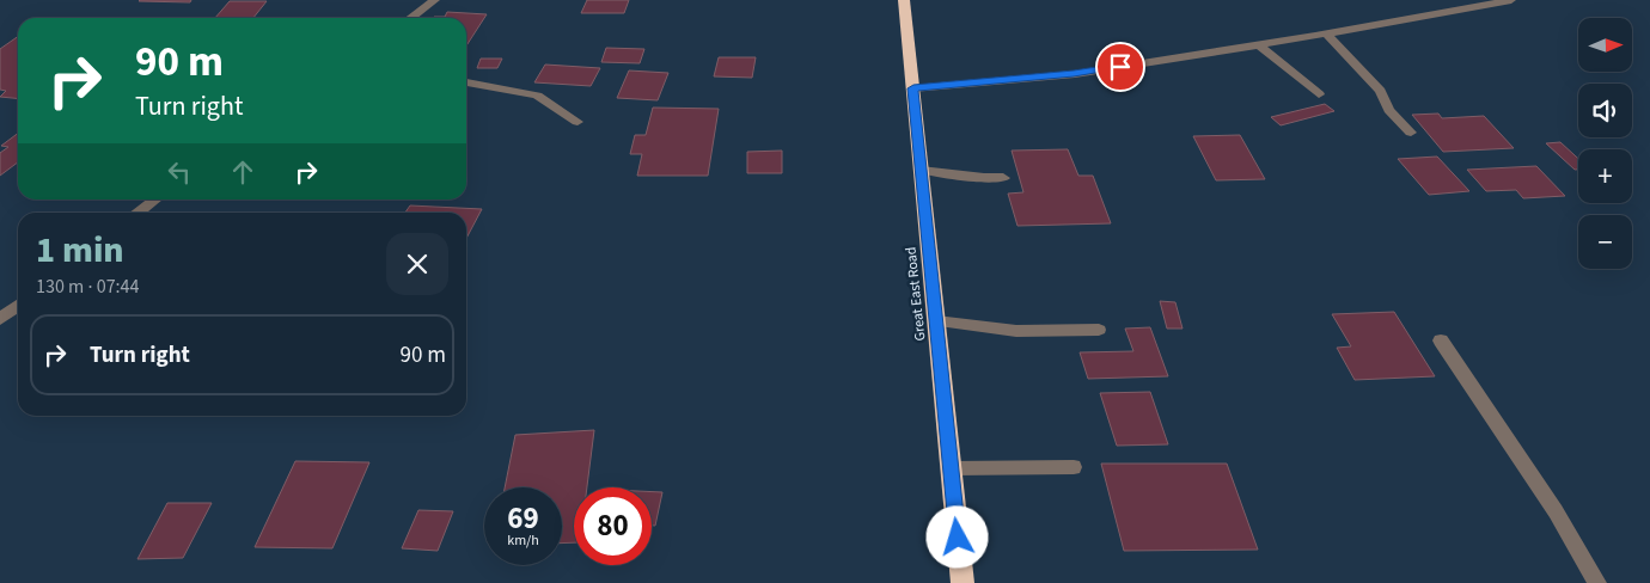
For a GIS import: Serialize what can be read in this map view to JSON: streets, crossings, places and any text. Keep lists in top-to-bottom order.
{
  "streets": {
    "highway": ["Great East Road"]
  },
  "north": "right",
  "page": {
    "map_buttons": ["+", "−"],
    "turn": ["90 m", "Turn right"],
    "heading": ["1 min", "130 m · 07:44"],
    "list": [
      {
        "name": "Turn right",
        "value": "90 m"
      }
    ],
    "speed": "69 km/h",
    "limit": "80"
  }
}
